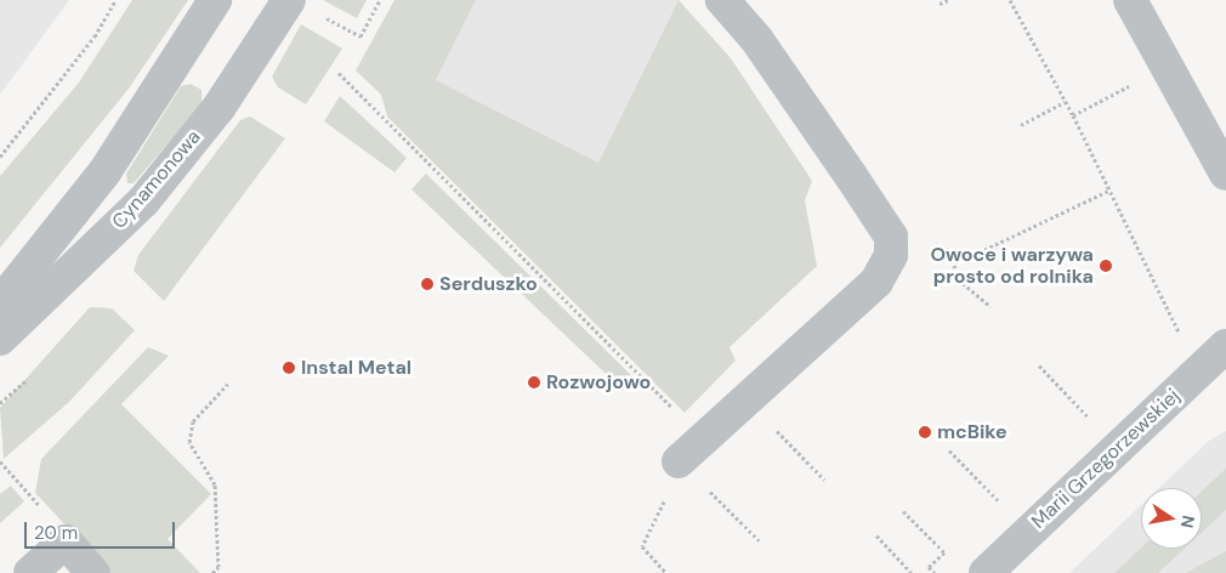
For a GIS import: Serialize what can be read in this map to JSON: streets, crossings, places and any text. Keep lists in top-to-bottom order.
{
  "streets": {
    "street": ["Cynamonowa", "Marii Grzegorzewskiej"]
  },
  "places": [
    "Owoce i warzywa prosto od rolnika",
    "Serduszko",
    "Instal Metal",
    "Rozwojowo",
    "mcBike"
  ],
  "scale_bar": "20 m",
  "north": "right"
}
